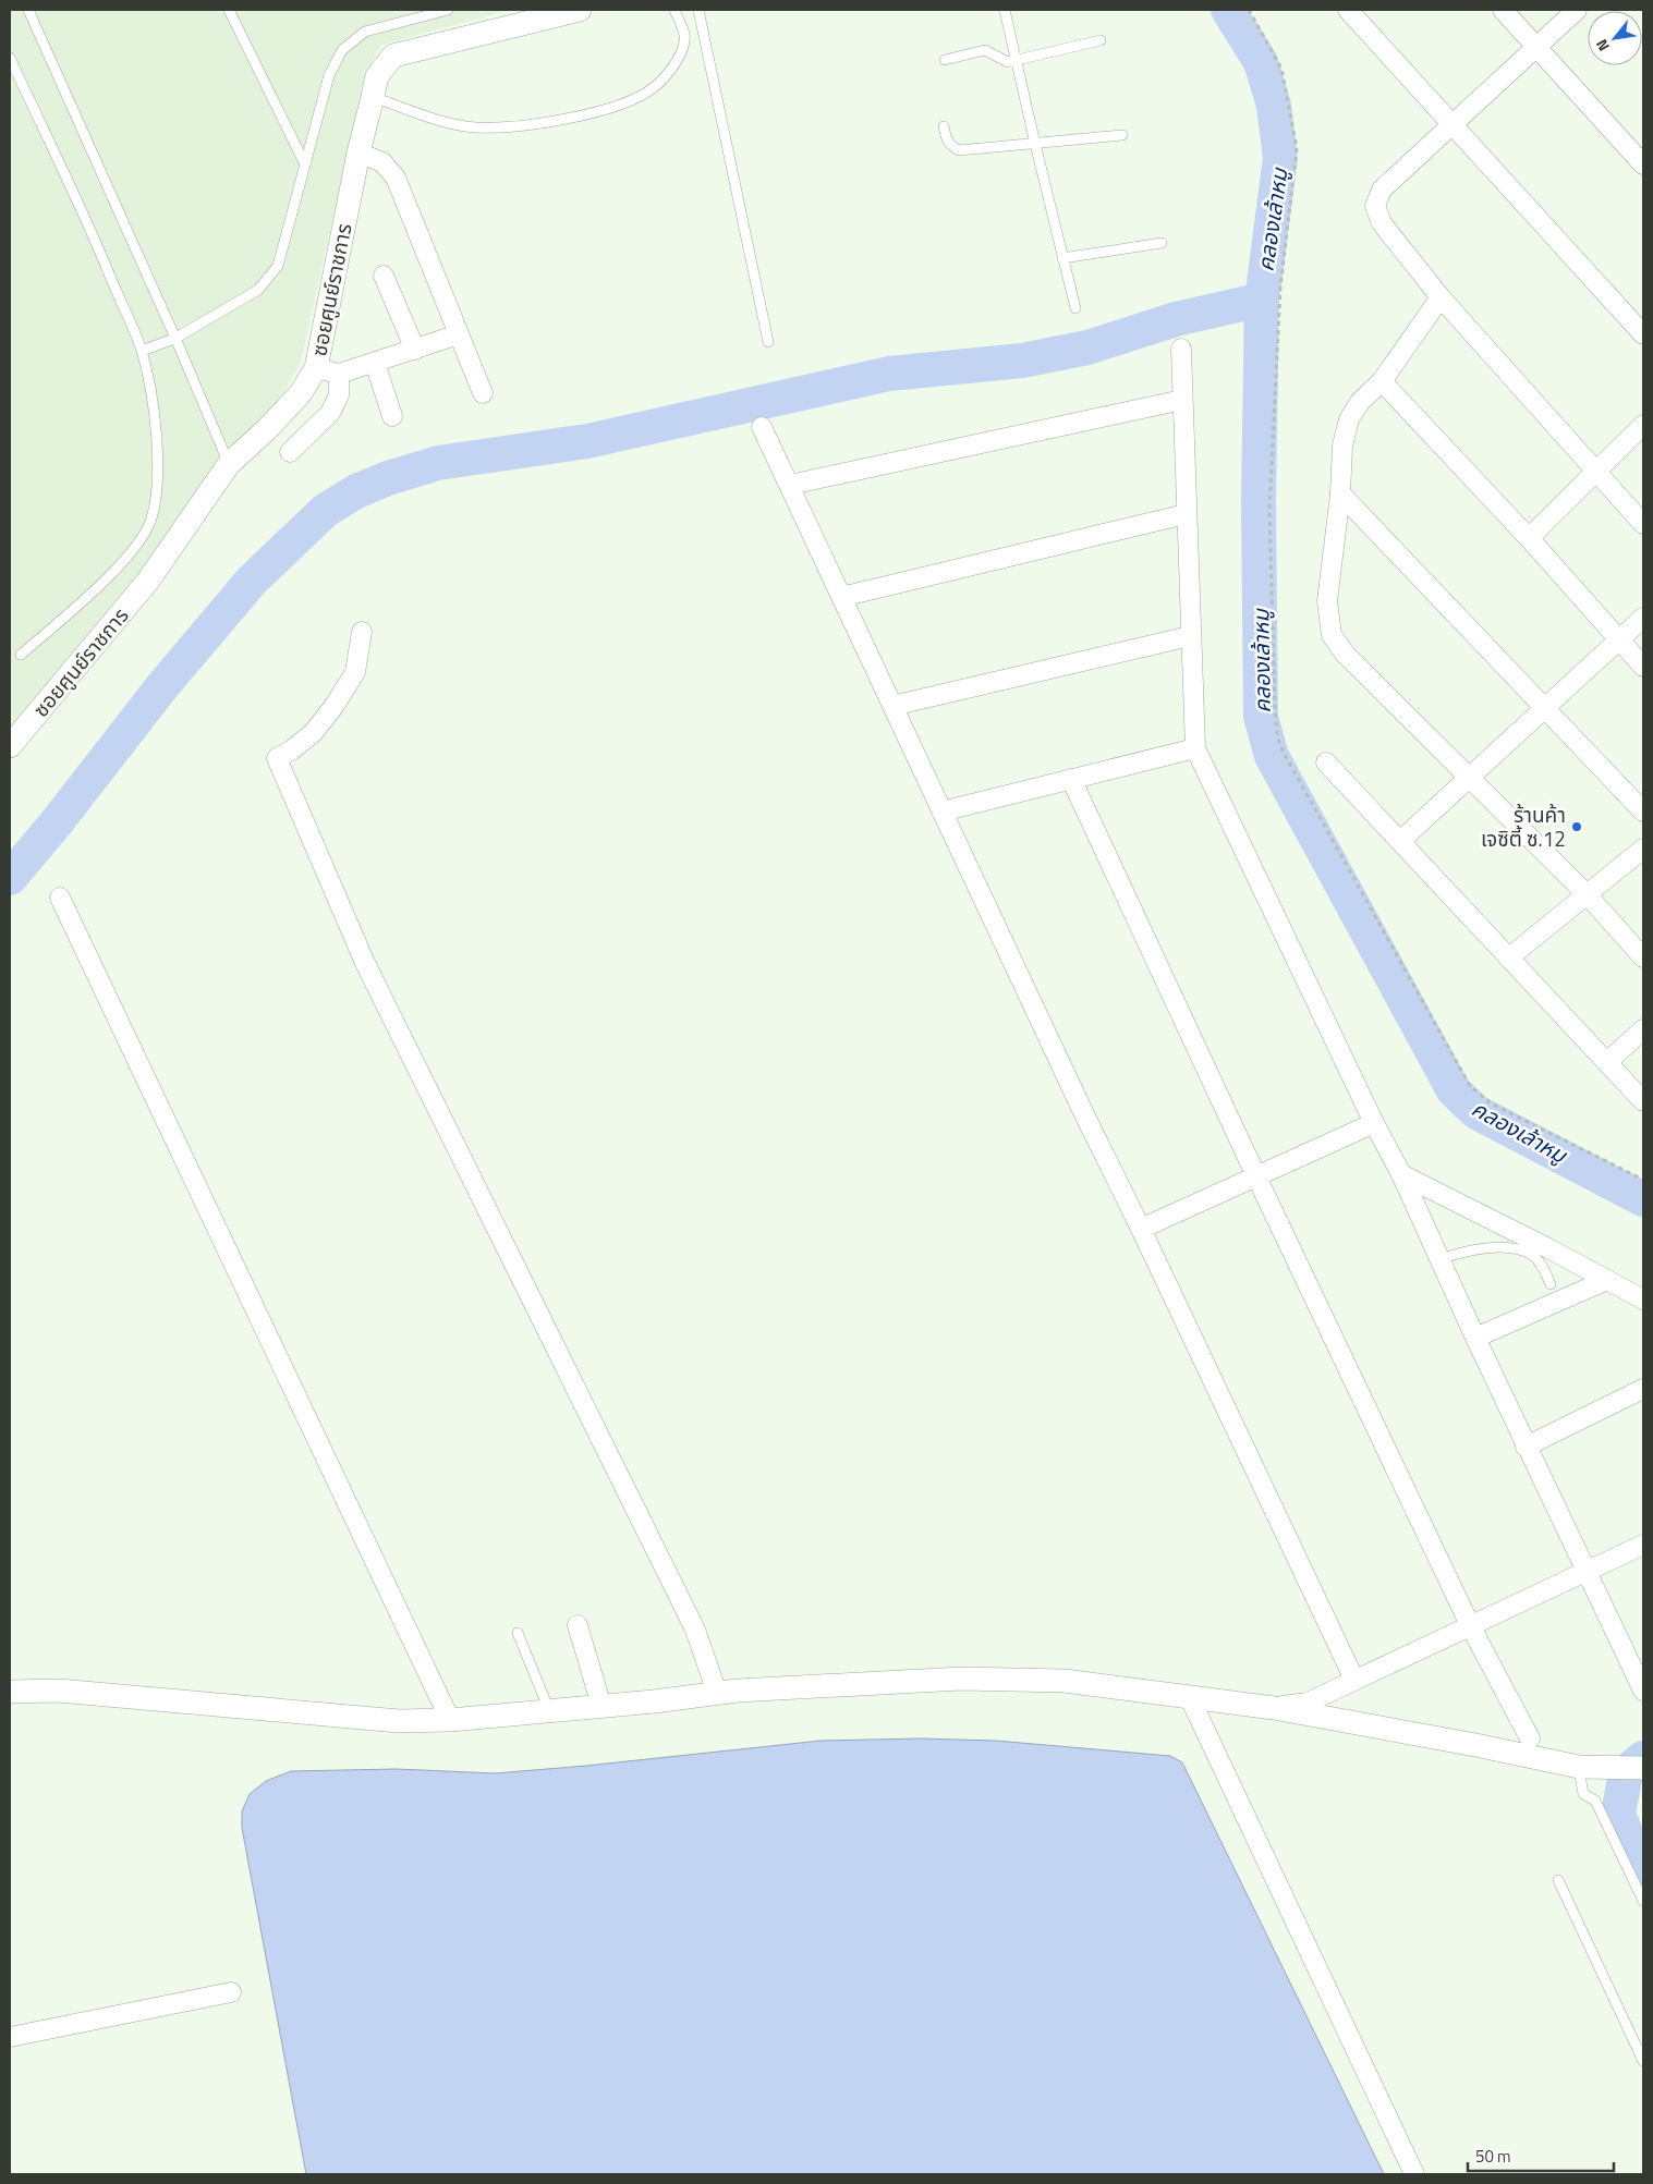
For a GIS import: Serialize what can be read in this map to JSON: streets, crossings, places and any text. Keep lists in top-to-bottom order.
{
  "streets": {
    "street": ["ซอยศูนย์ราชการ"]
  },
  "water": ["คลองเล้าหมู"],
  "places": ["ร้านค้า เจซิตี้ ซ.12"],
  "scale_bar": "50 m",
  "north": "bottom left"
}
